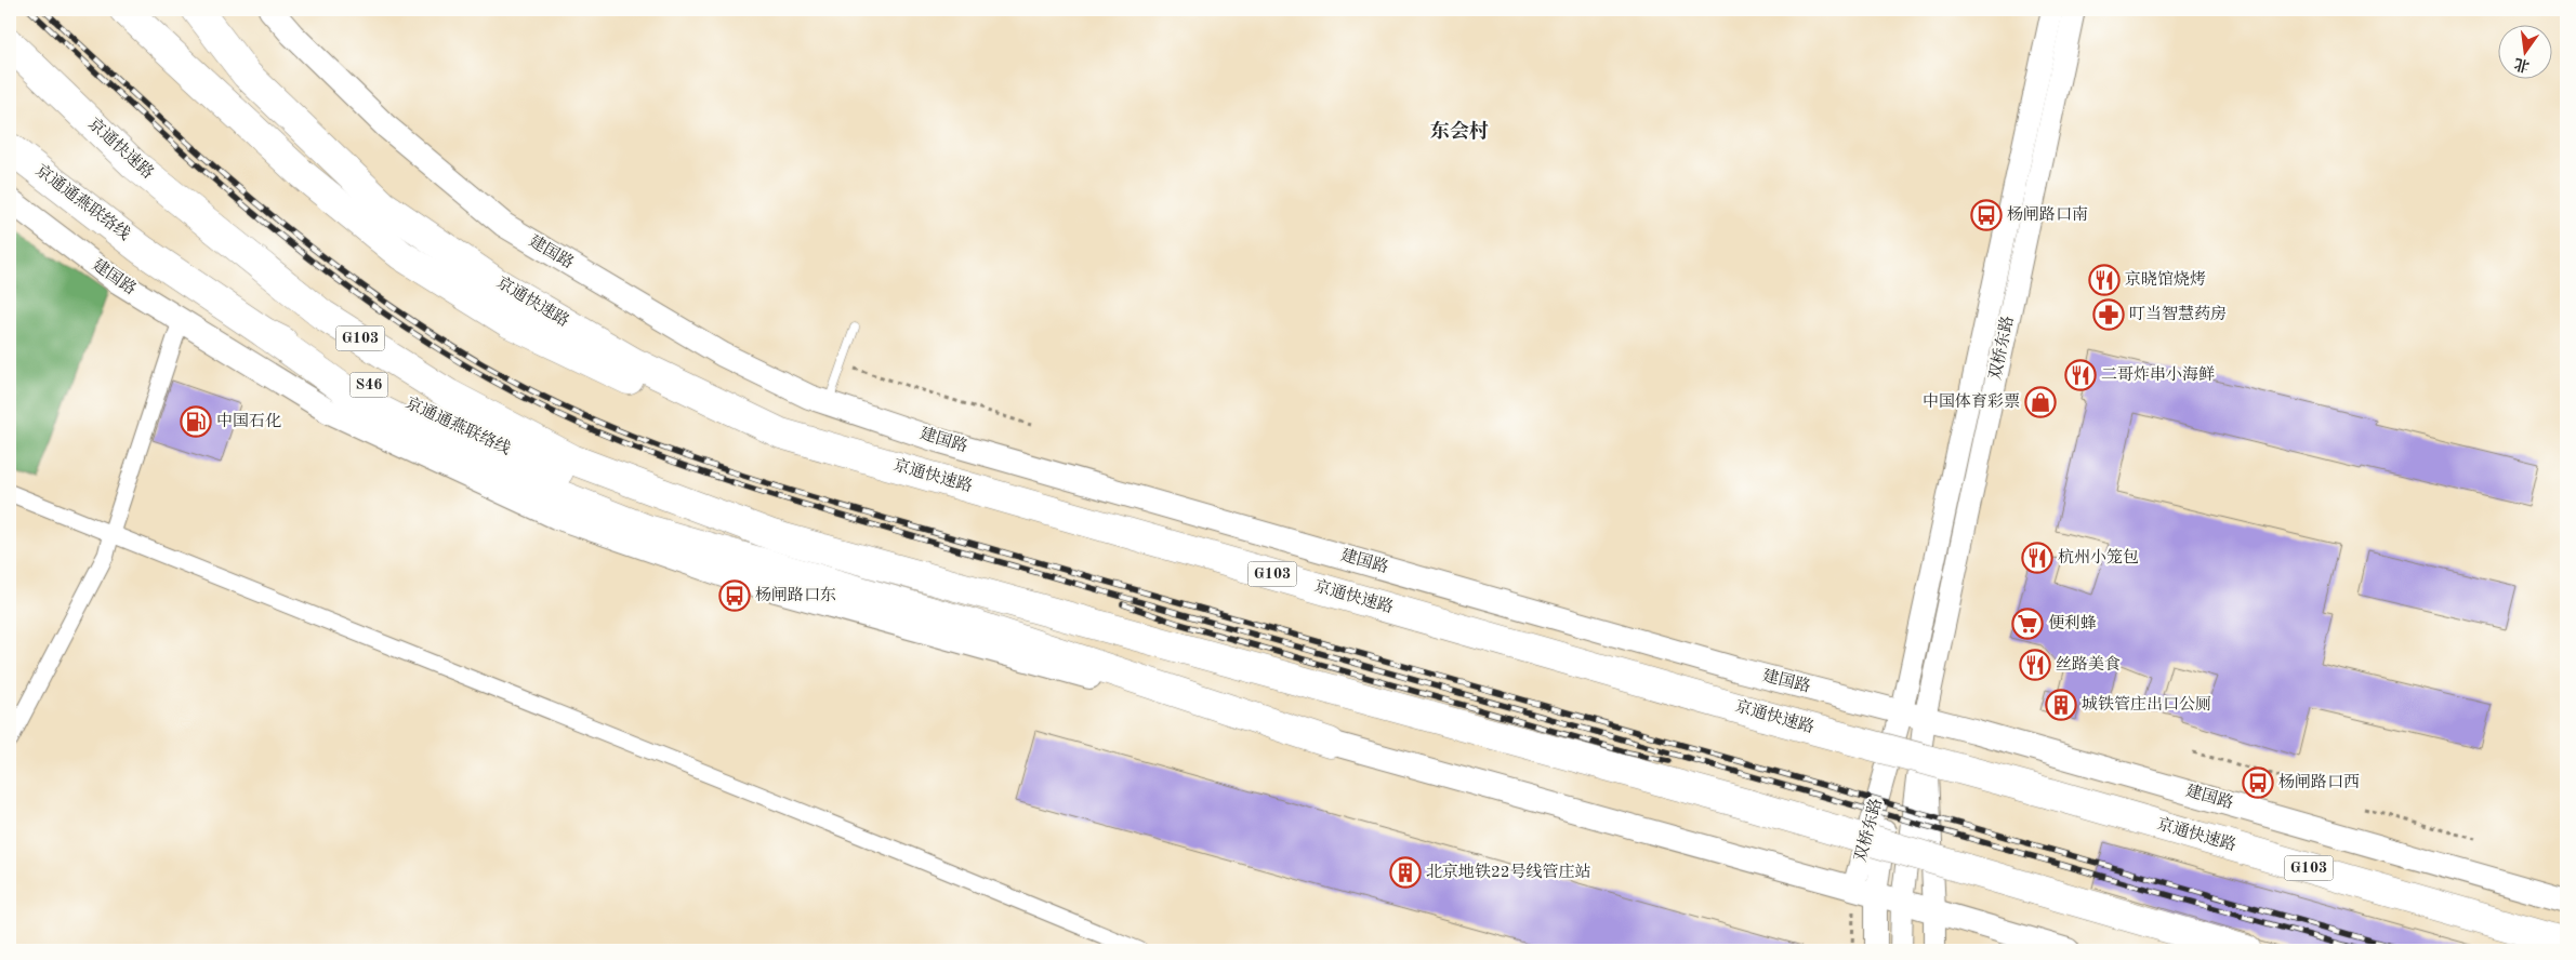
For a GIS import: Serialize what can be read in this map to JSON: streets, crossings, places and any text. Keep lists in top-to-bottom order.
{
  "streets": {
    "highway": [
      "京通快速路",
      "京通通燕联络线",
      "G103",
      "S46"
    ],
    "main road": ["建国路"],
    "street": ["双桥东路"]
  },
  "crossings": [
    ["京通快速路", "京通通燕联络线"],
    ["建国路", "双桥东路"]
  ],
  "districts": ["东会村"],
  "places": {
    "bus stop": ["杨闸路口南", "杨闸路口东", "杨闸路口西"],
    "restaurant": [
      "京晓馆烧烤",
      "二哥炸串小海鲜",
      "杭州小笼包",
      "丝路美食"
    ],
    "pharmacy": ["叮当智慧药房"],
    "shop": ["中国体育彩票"],
    "fuel station": ["中国石化"],
    "supermarket": ["便利蜂"],
    "building": ["城铁管庄出口公厕", "北京地铁22号线管庄站"]
  },
  "north": "bottom"
}
